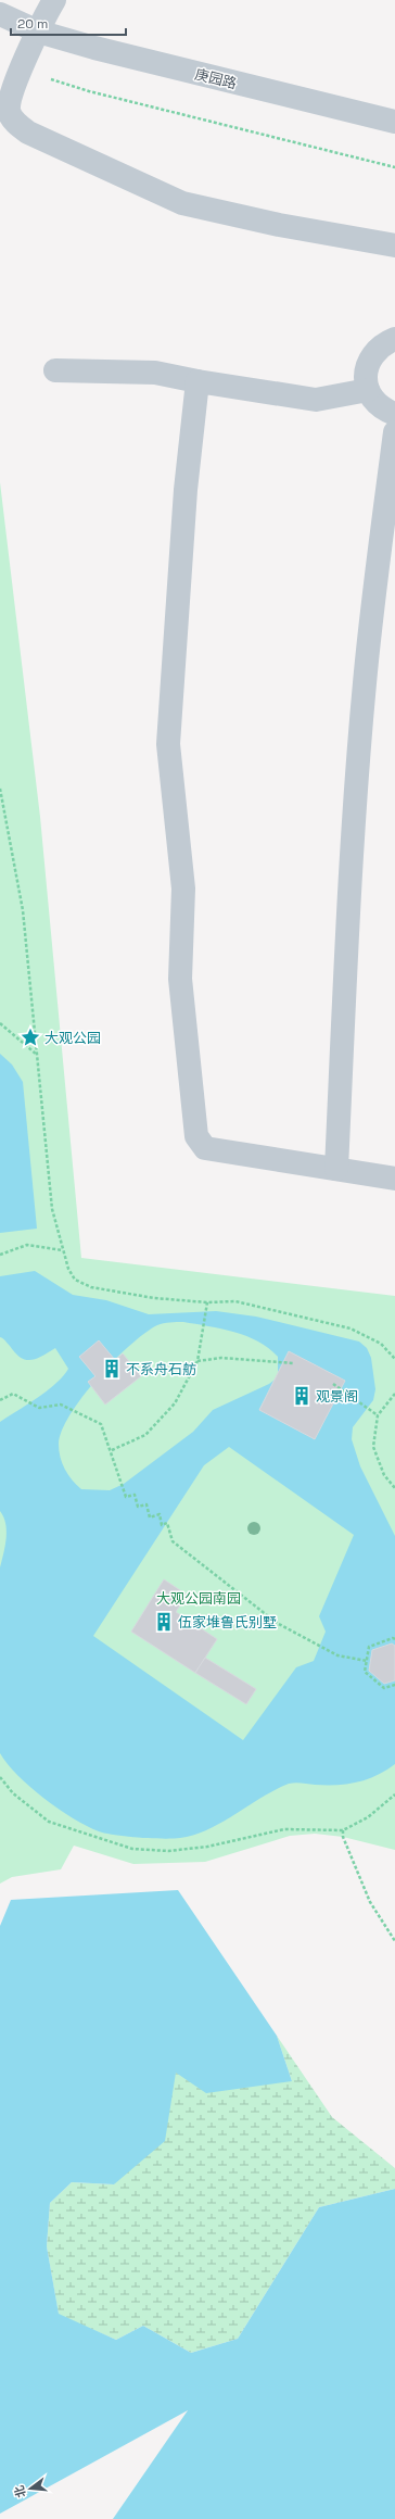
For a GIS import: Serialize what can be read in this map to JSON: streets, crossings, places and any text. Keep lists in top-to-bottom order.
{
  "streets": {
    "street": ["庚园路"]
  },
  "parks": ["大观公园南园"],
  "places": {
    "place": ["大观公园"],
    "building": ["不系舟石舫", "观景阁", "伍家堆鲁氏别墅"]
  },
  "scale_bar": "20 m",
  "north": "left"
}
